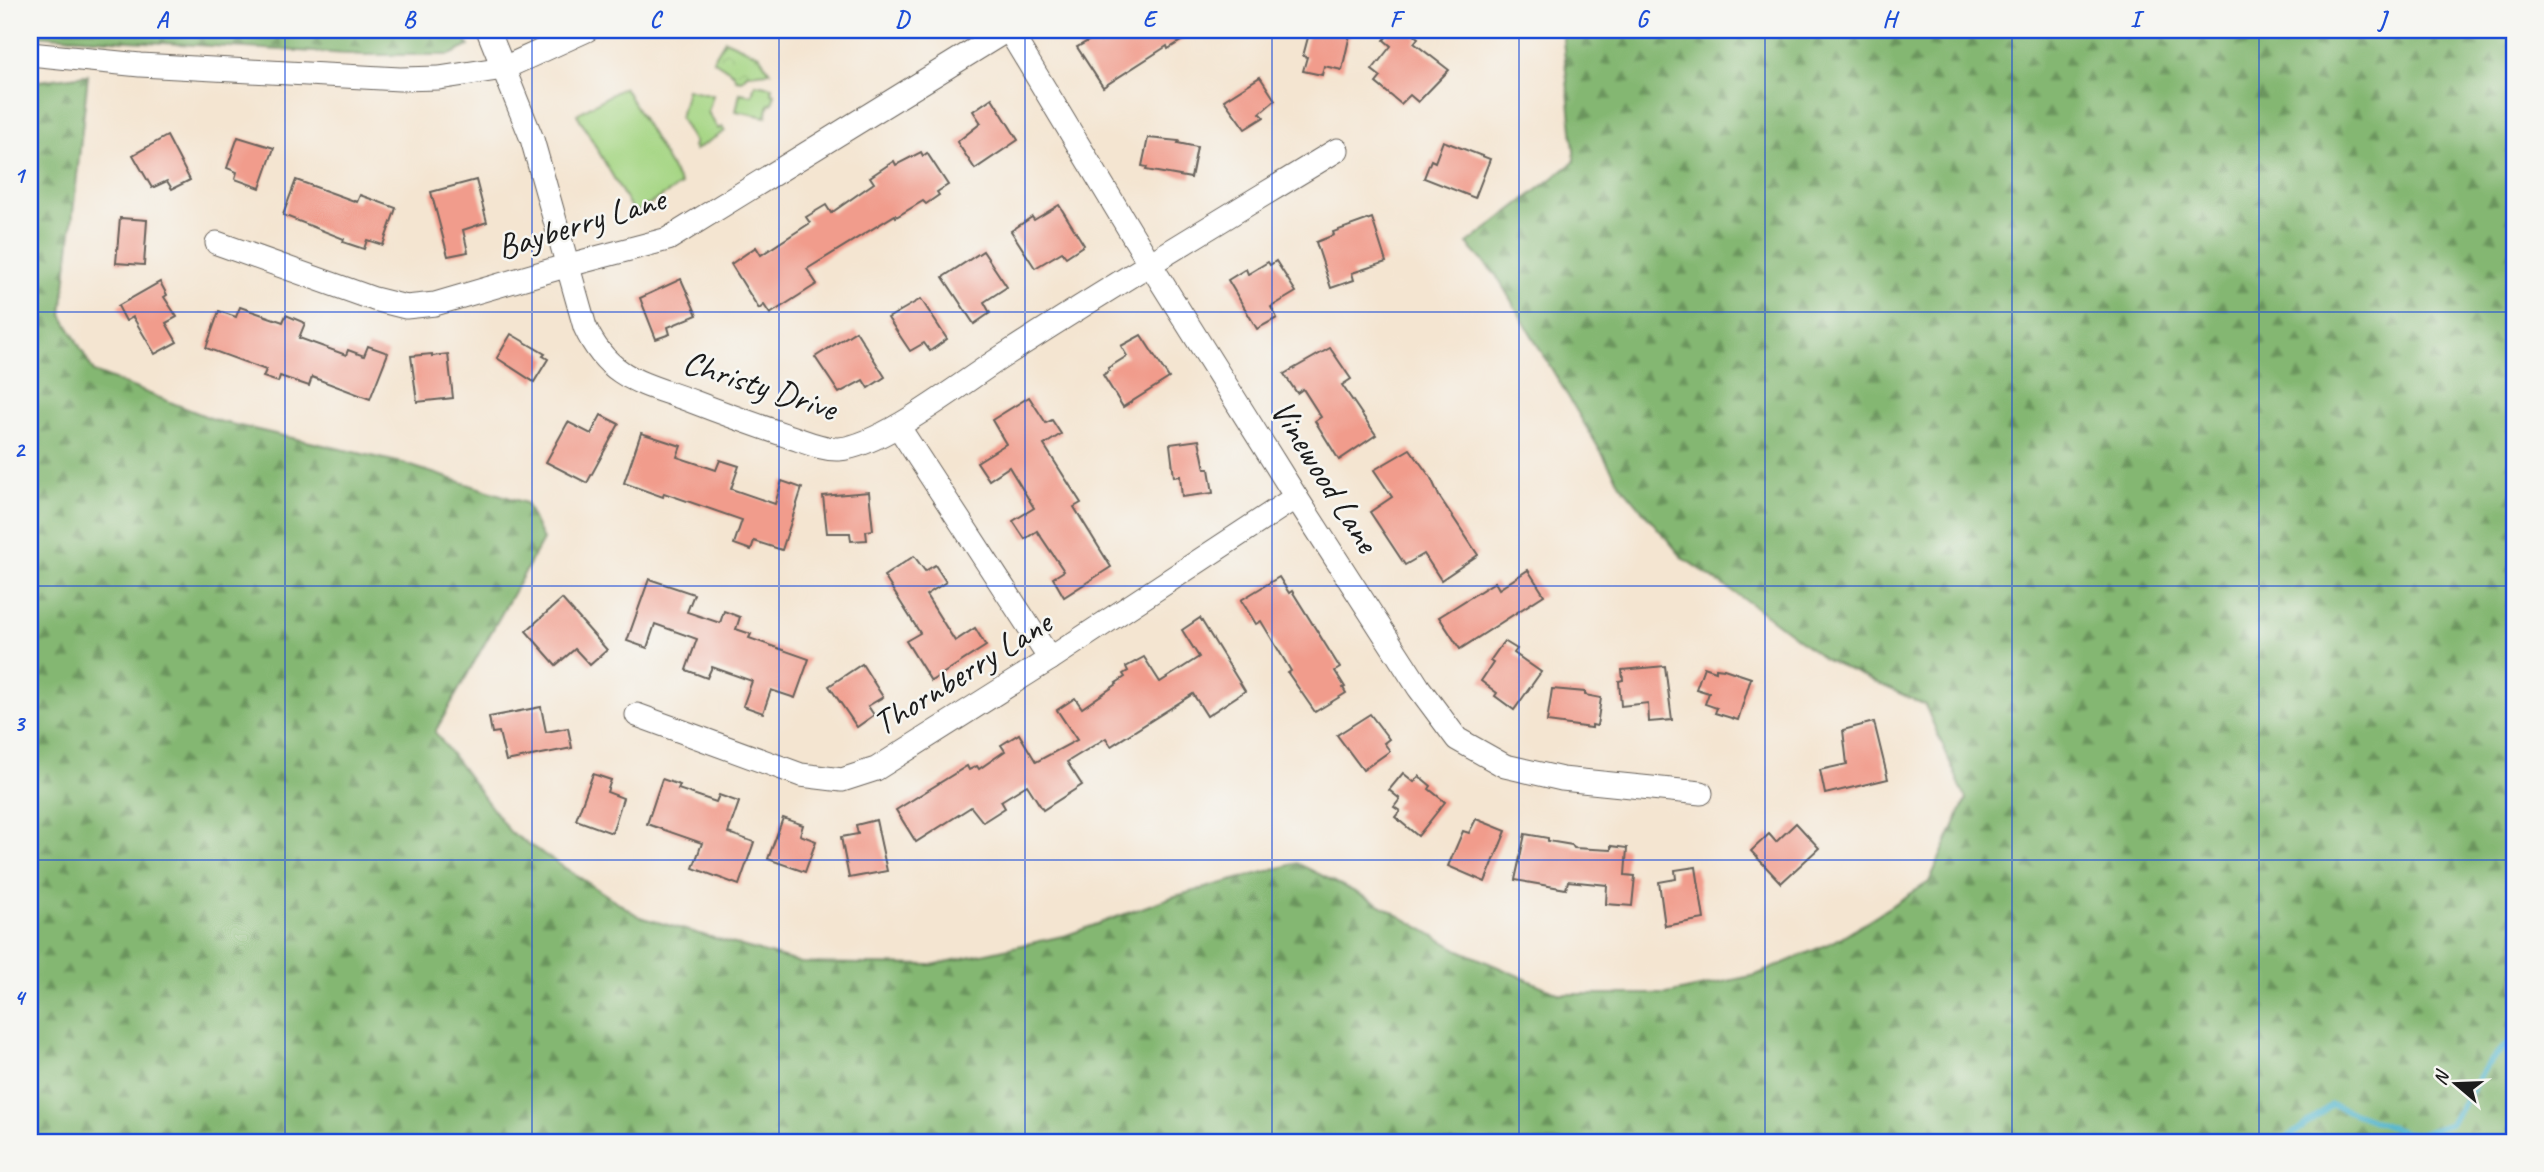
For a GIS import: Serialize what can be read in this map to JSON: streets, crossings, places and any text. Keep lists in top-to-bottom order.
{
  "streets": {
    "street": [
      "Bayberry Lane",
      "Christy Drive",
      "Vinewood Lane",
      "Thornberry Lane"
    ]
  },
  "crossings": [
    ["Bayberry Lane", "Christy Drive"],
    ["Bayberry Lane", "Vinewood Lane"],
    ["Christy Drive", "Vinewood Lane"],
    ["Vinewood Lane", "Thornberry Lane"]
  ],
  "north": "left",
  "grid": {
    "columns": [
      "A",
      "B",
      "C",
      "D",
      "E",
      "F",
      "G",
      "H",
      "I",
      "J"
    ],
    "rows": [
      "1",
      "2",
      "3",
      "4"
    ]
  }
}
